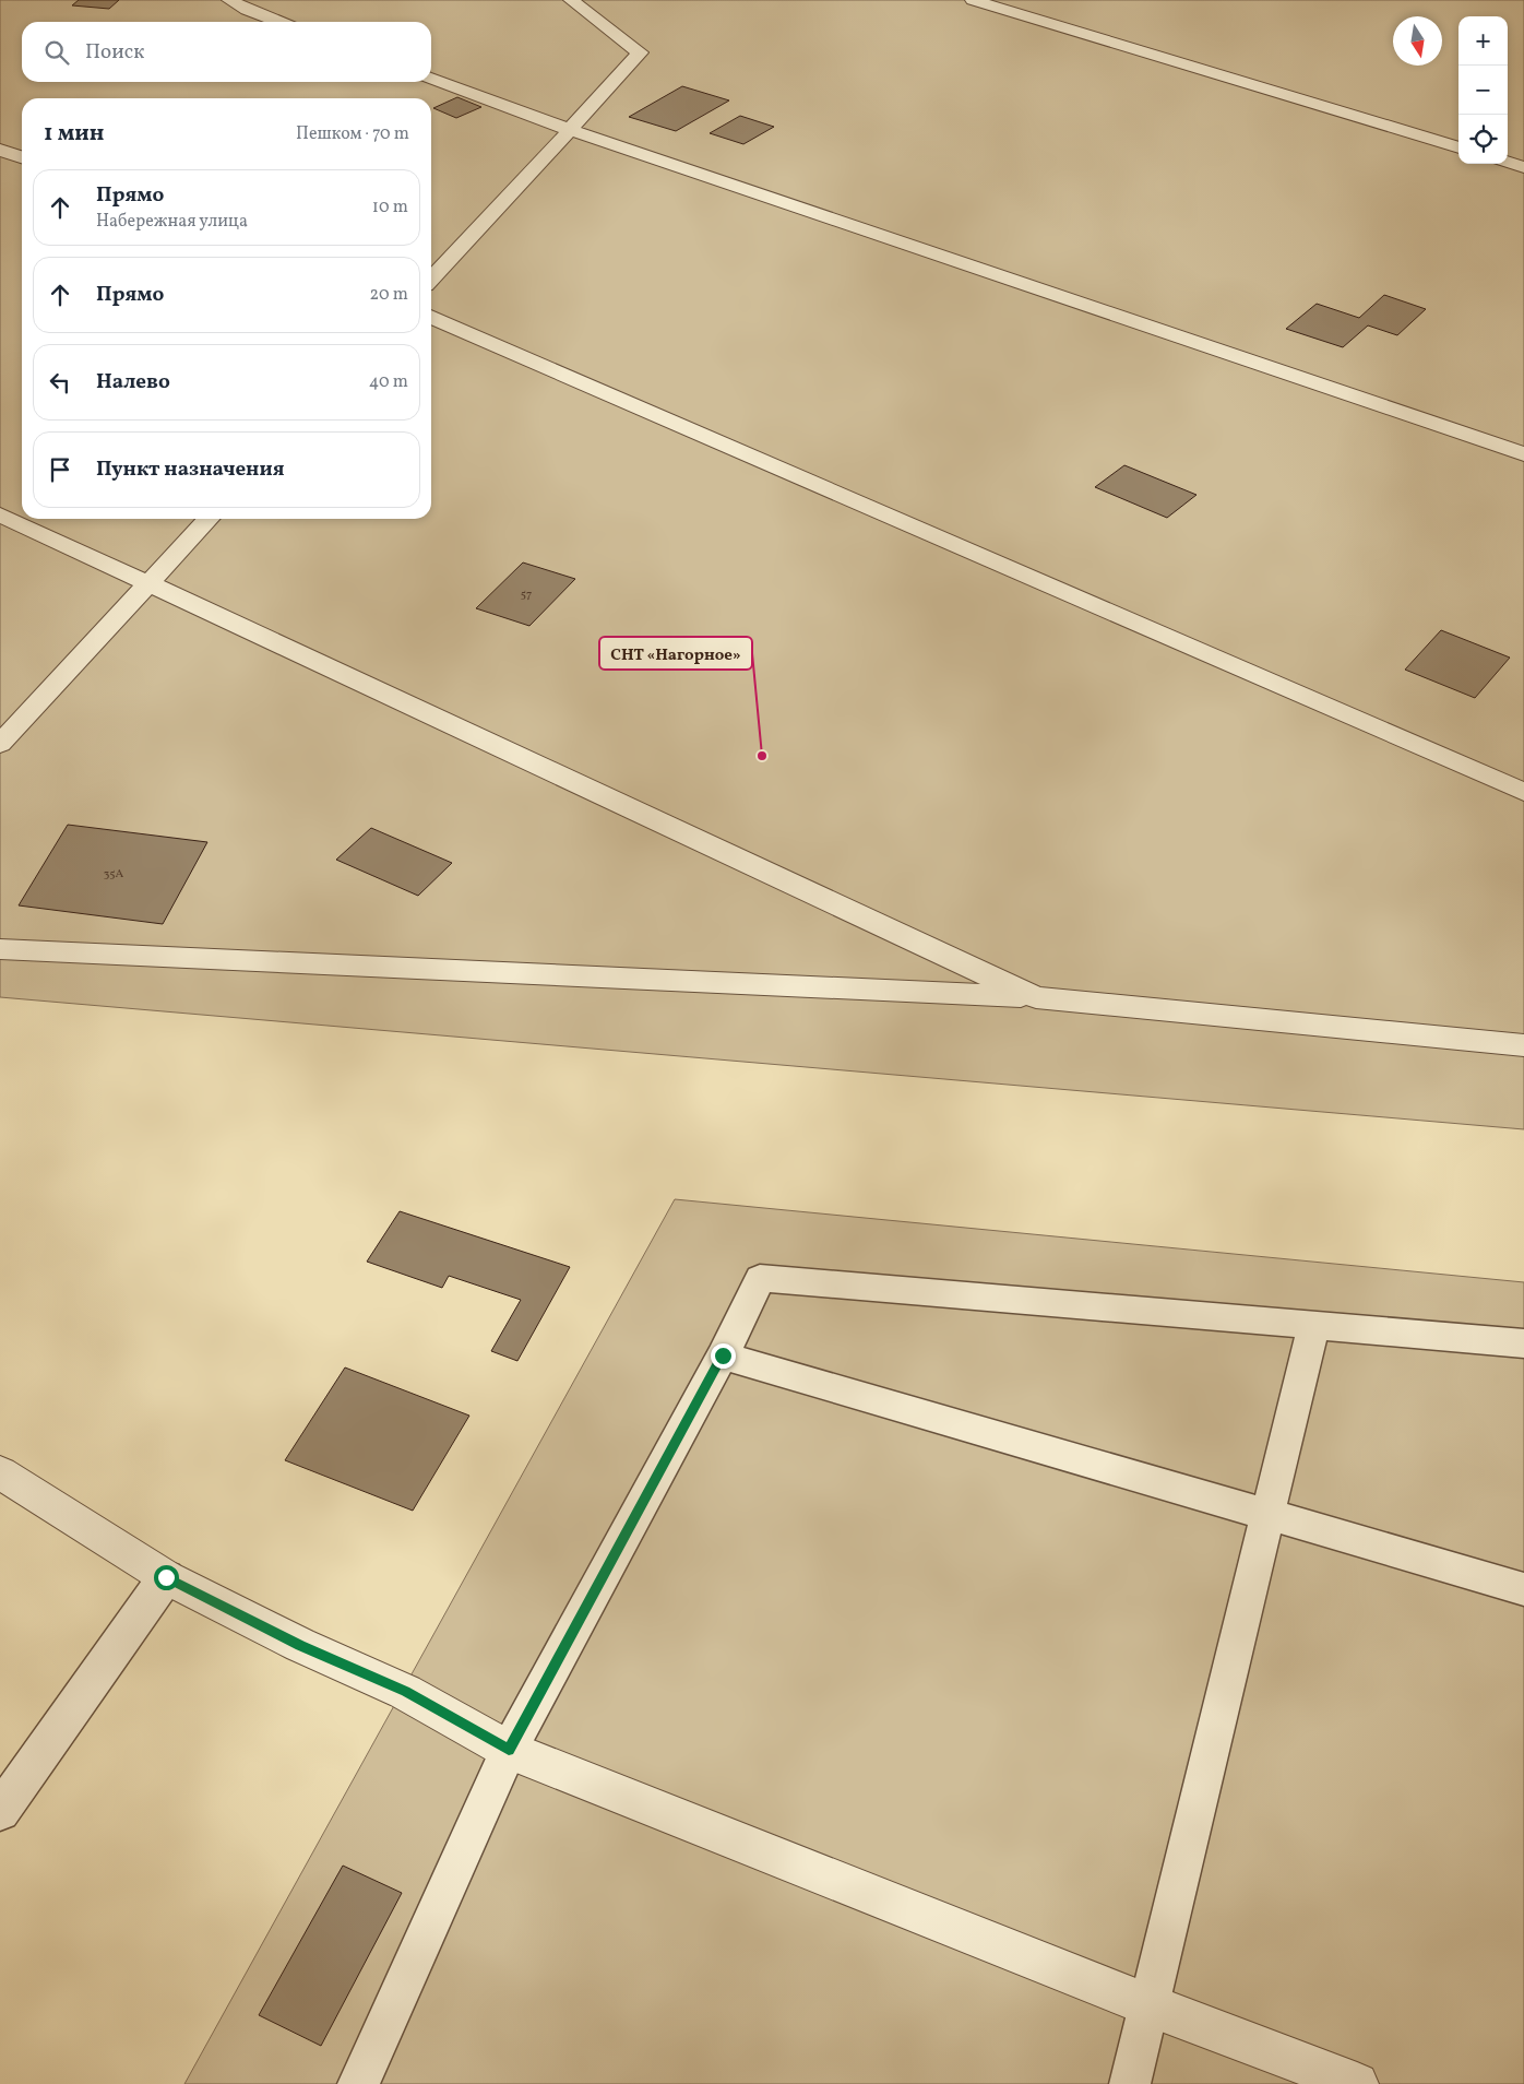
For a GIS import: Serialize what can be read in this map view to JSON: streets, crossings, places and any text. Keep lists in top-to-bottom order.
{
  "places": ["СНТ «Нагорное»"],
  "house_numbers": ["57", "35А"],
  "north": "bottom",
  "page": {
    "map_buttons": ["+", "−"],
    "search": "Поиск",
    "heading": ["1 мин", "Пешком · 70 m"],
    "list": [
      ["Прямо", "Набережная улица", "10 m"],
      ["Прямо", "20 m"],
      ["Налево", "40 m"],
      "Пункт назначения"
    ]
  }
}
